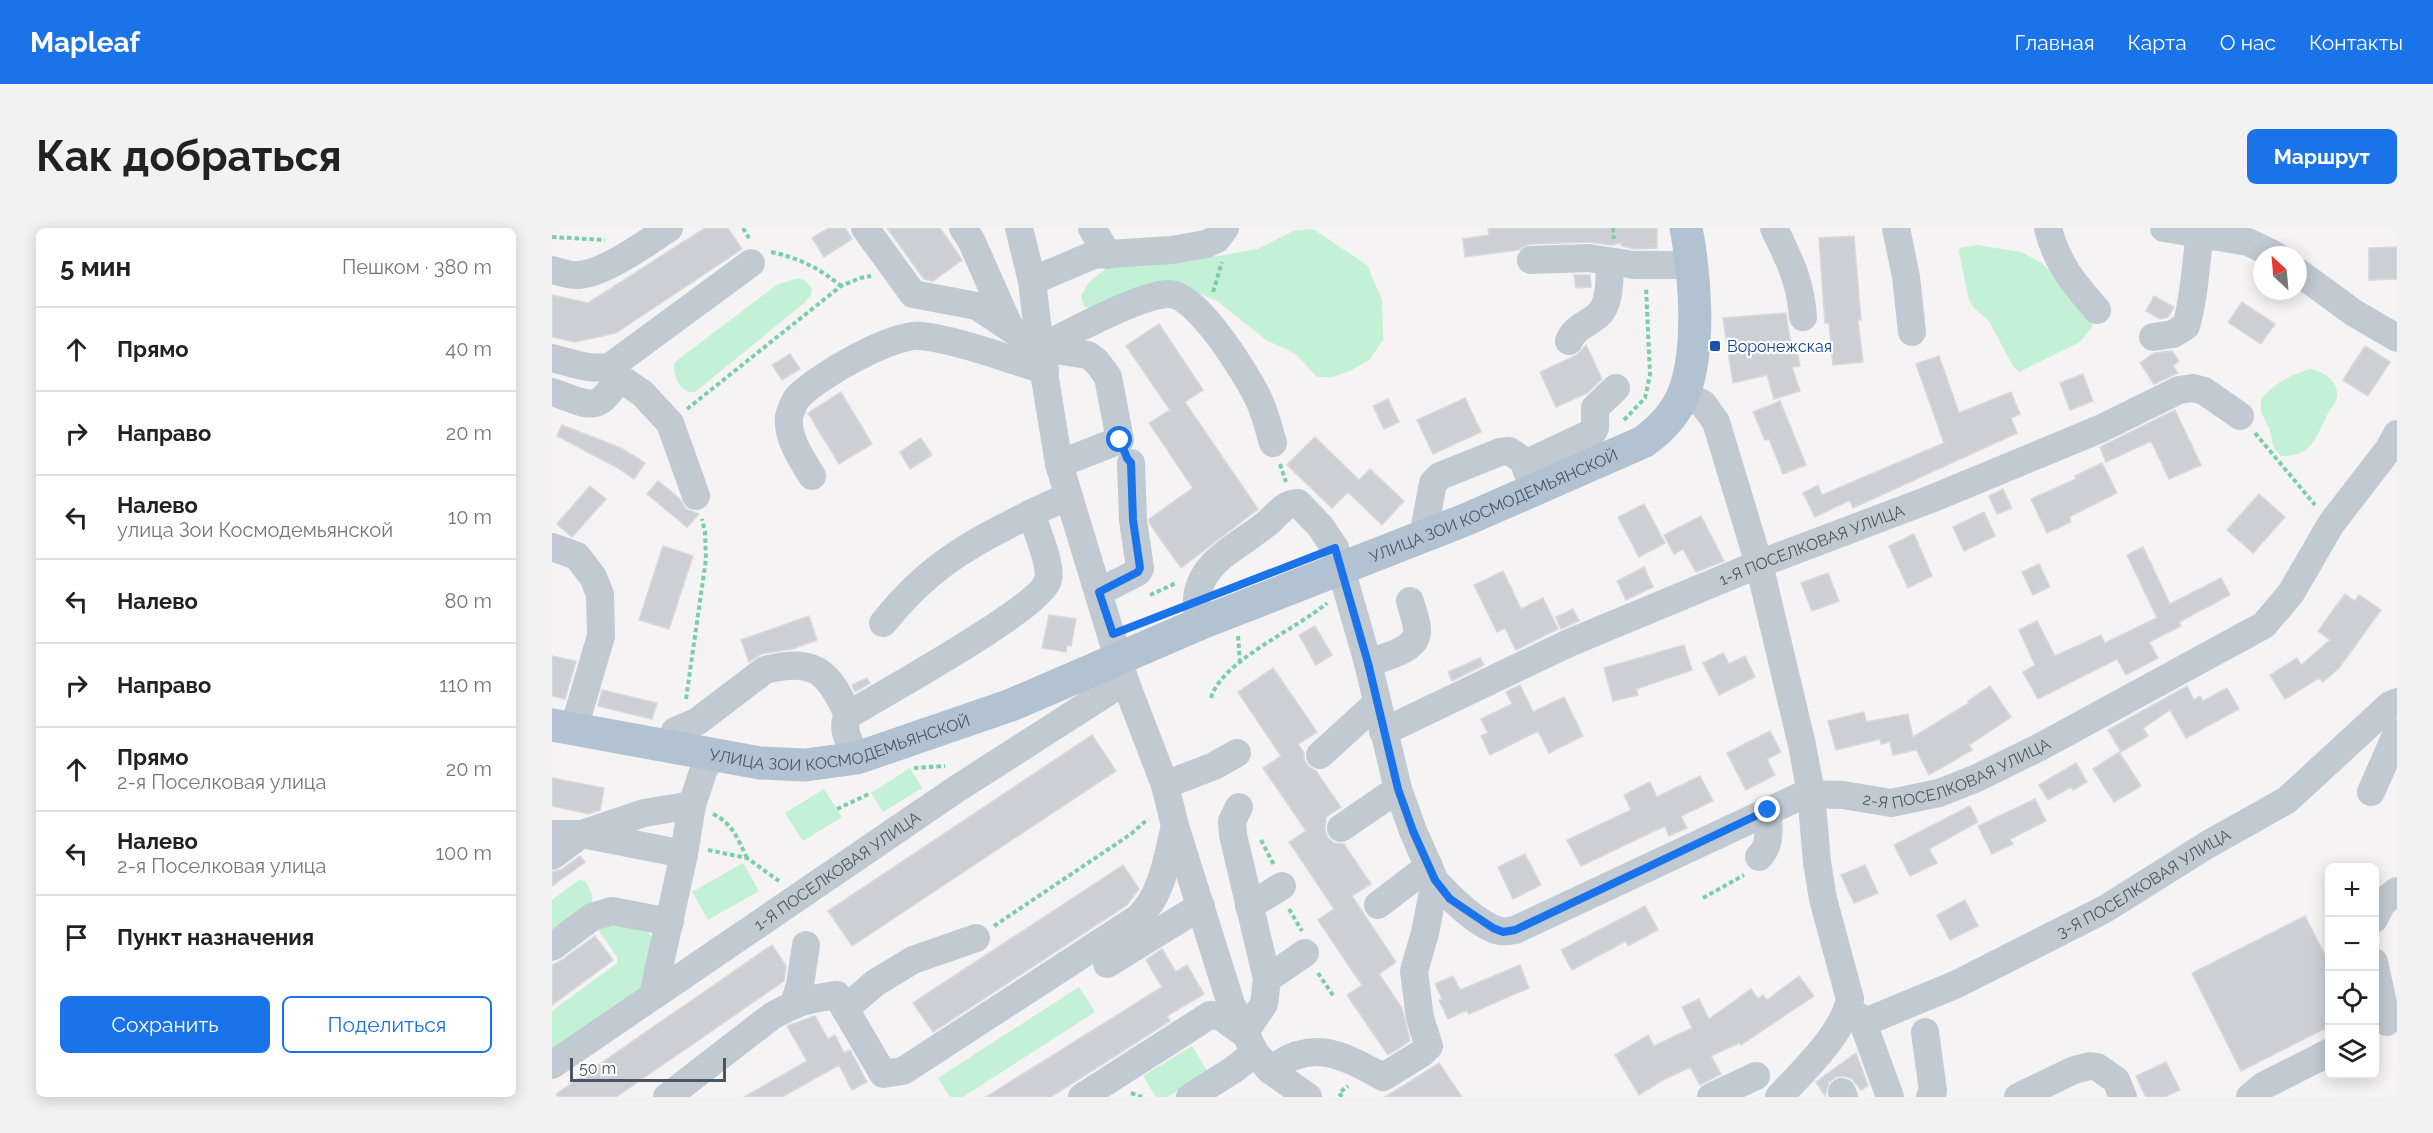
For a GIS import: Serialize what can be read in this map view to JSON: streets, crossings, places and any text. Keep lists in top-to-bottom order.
{
  "streets": {
    "main road": ["УЛИЦА ЗОИ КОСМОДЕМЬЯНСКОЙ"],
    "street": ["1-Я ПОСЕЛКОВАЯ УЛИЦА", "2-Я ПОСЕЛКОВАЯ УЛИЦА", "3-Я ПОСЕЛКОВАЯ УЛИЦА"]
  },
  "crossings": [
    ["УЛИЦА ЗОИ КОСМОДЕМЬЯНСКОЙ", "1-Я ПОСЕЛКОВАЯ УЛИЦА"]
  ],
  "places": {
    "transit": ["Воронежская"]
  },
  "scale_bar": "50 m",
  "north": "top left",
  "page": {
    "header": "Mapleaf",
    "nav": [
      "Главная",
      "Карта",
      "О нас",
      "Контакты"
    ],
    "buttons": [
      "Маршрут",
      ["Сохранить", "Поделиться"]
    ],
    "title": "Как добраться",
    "heading": ["5 мин", "Пешком · 380 m"],
    "list": [
      ["Прямо", "40 m"],
      ["Направо", "20 m"],
      ["Налево", "улица Зои Космодемьянской", "10 m"],
      ["Налево", "80 m"],
      ["Направо", "110 m"],
      ["Прямо", "2-я Поселковая улица", "20 m"],
      ["Налево", "2-я Поселковая улица", "100 m"],
      "Пункт назначения"
    ],
    "map_buttons": ["+", "−"],
    "scale": "50 m"
  }
}
